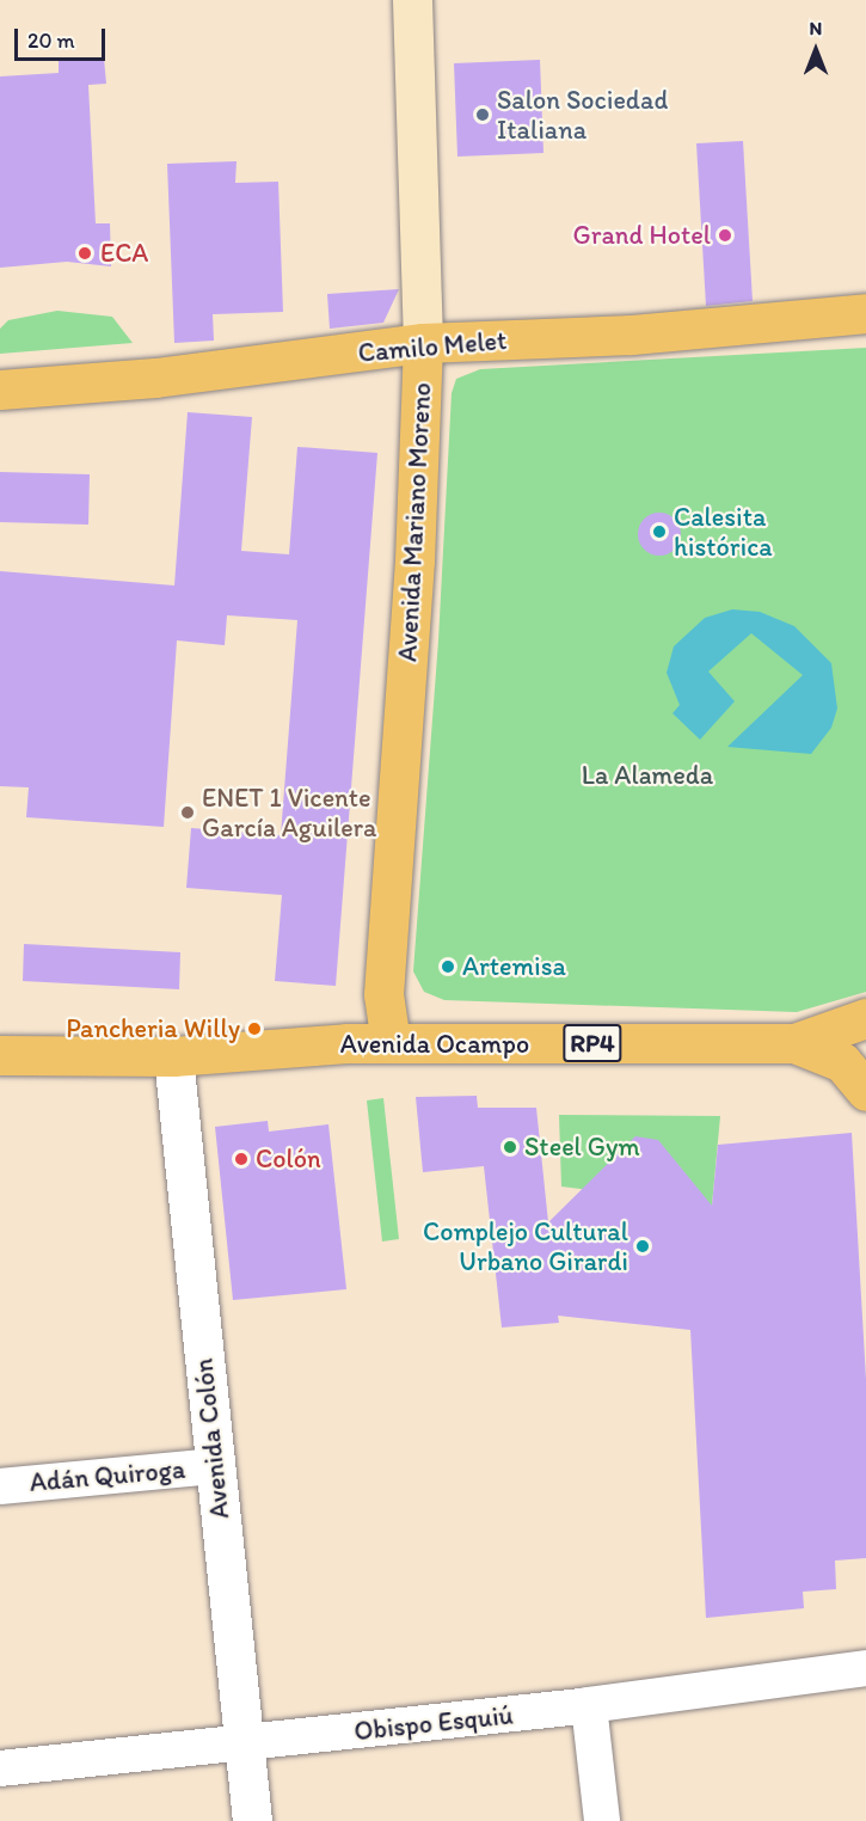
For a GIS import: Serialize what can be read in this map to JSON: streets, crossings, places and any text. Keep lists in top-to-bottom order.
{
  "streets": {
    "main road": [
      "Camilo Melet",
      "Avenida Mariano Moreno",
      "RP4",
      "Avenida Ocampo"
    ],
    "street": ["Avenida Colón", "Adán Quiroga", "Obispo Esquiú"]
  },
  "crossings": [
    ["Camilo Melet", "Avenida Mariano Moreno"],
    ["Avenida Mariano Moreno", "Avenida Ocampo"],
    ["Avenida Ocampo", "Avenida Colón"],
    ["Avenida Colón", "Adán Quiroga"],
    ["Avenida Colón", "Obispo Esquiú"]
  ],
  "parks": ["La Alameda"],
  "places": [
    "Salon Sociedad Italiana",
    "Grand Hotel",
    "ECA",
    "Calesita histórica",
    "ENET 1 Vicente García Aguilera",
    "Artemisa",
    "Pancheria Willy",
    "Steel Gym",
    "Colón",
    "Complejo Cultural Urbano Girardi"
  ],
  "scale_bar": "20 m",
  "north": "top"
}
